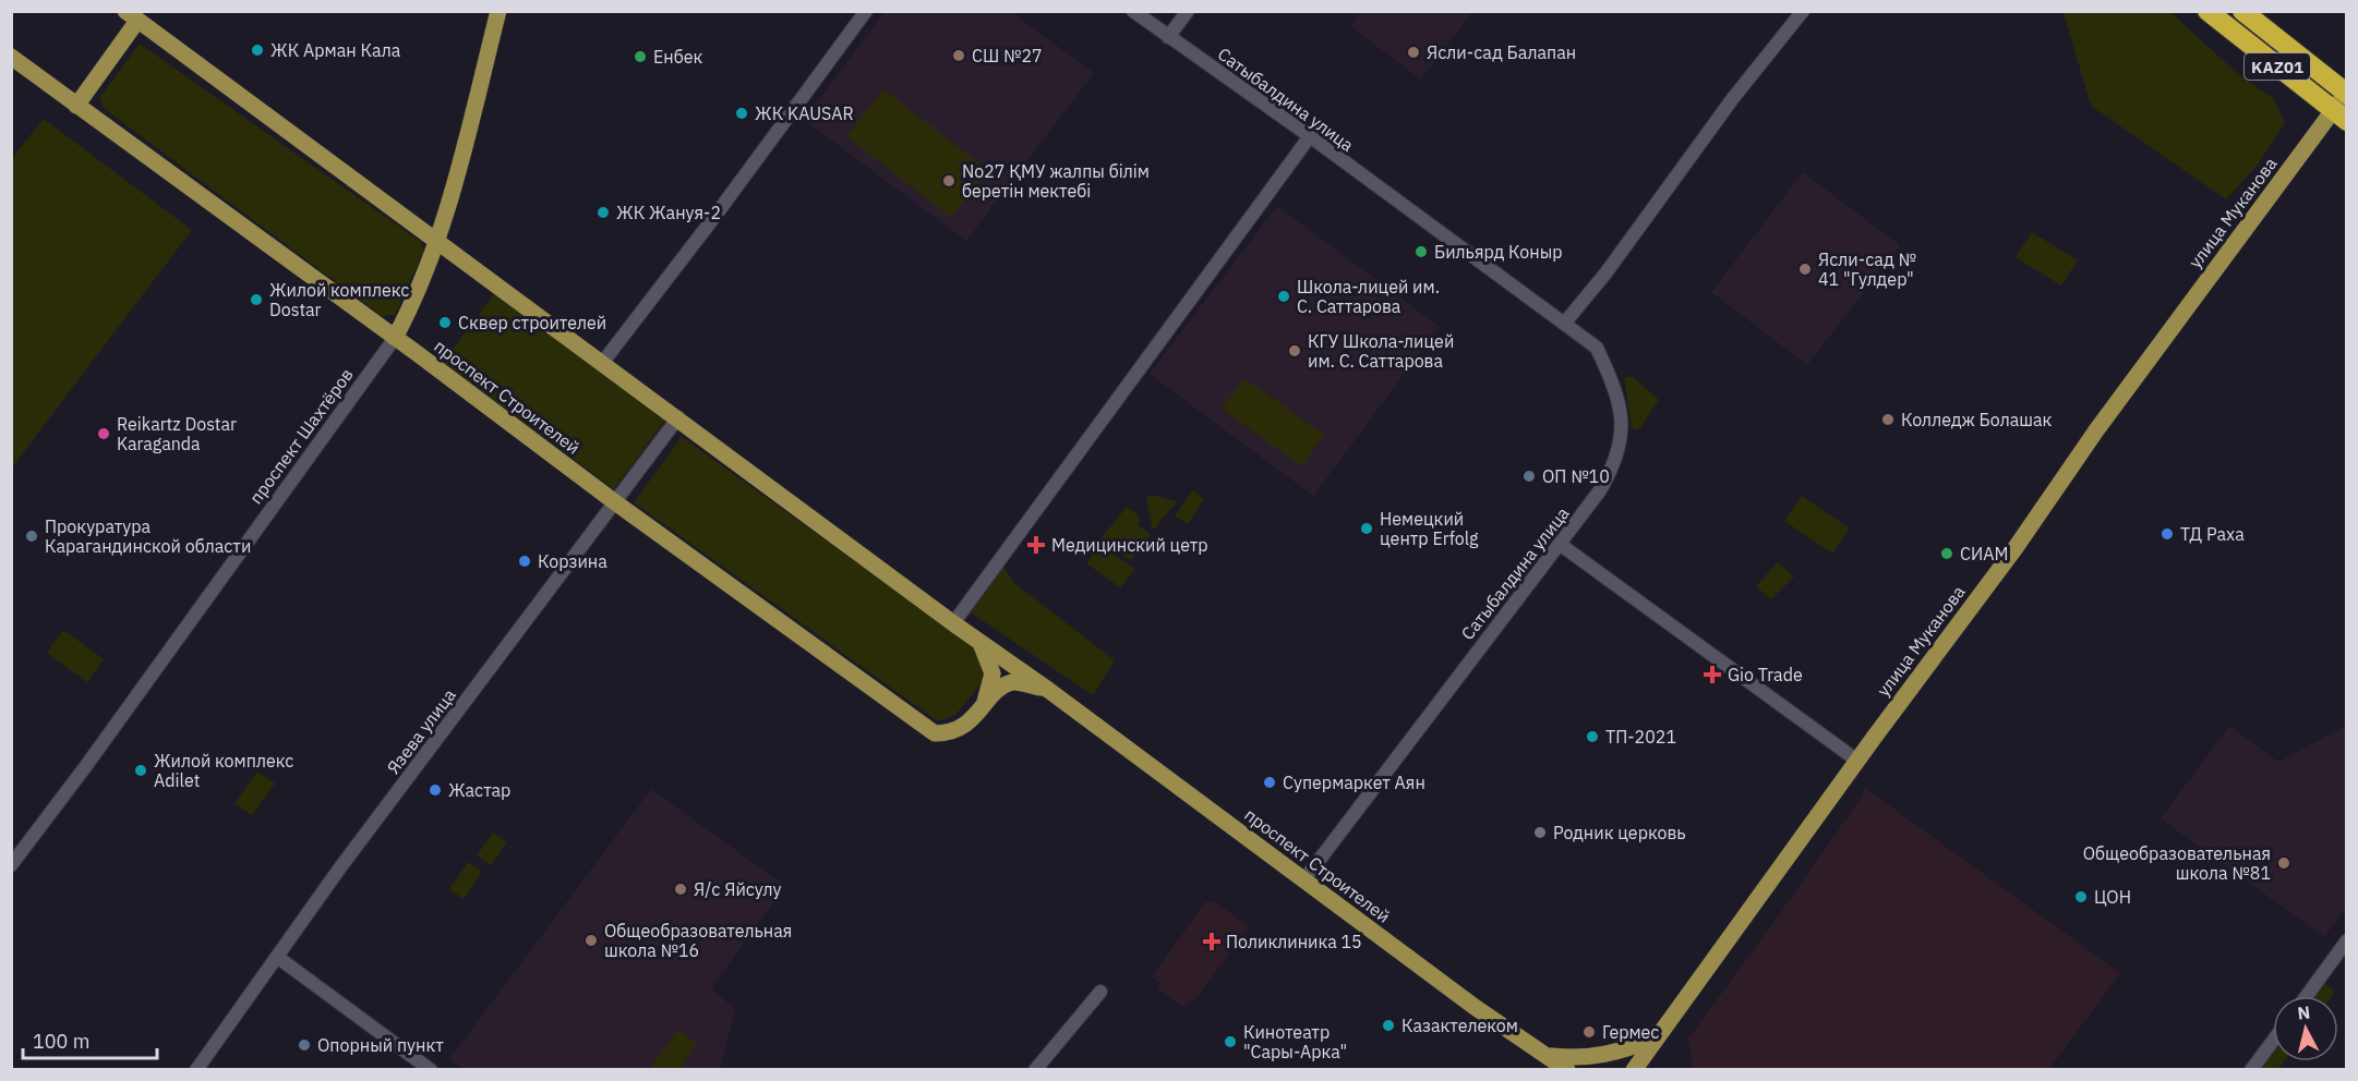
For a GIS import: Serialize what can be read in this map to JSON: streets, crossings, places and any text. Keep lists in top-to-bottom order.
{
  "streets": {
    "highway": ["KАZ01"],
    "main road": ["улица Муканова", "проспект Строителей", "проспект Шахтёров"],
    "street": ["Сатыбалдина улица", "Язева улица"]
  },
  "crossings": [
    ["KАZ01", "улица Муканова"],
    ["Сатыбалдина улица", "проспект Строителей"],
    ["проспект Строителей", "проспект Шахтёров"],
    ["проспект Строителей", "Язева улица"]
  ],
  "places": {
    "other": [
      "ЖК Арман Кала",
      "Ясли-сад Балапан",
      "СШ №27",
      "Енбек",
      "ЖК KAUSAR",
      "No27 ҚМУ жалпы білім беретін мектебі",
      "ЖК Жануя-2",
      "Бильярд Коныр",
      "Ясли-сад № 41 \"Гулдер\"",
      "Школа-лицей им. С. Саттарова",
      "Жилой комплекс Dostar",
      "Сквер строителей",
      "КГУ Школа-лицей им. С. Саттарова",
      "Колледж Болашак",
      "Reikartz Dostar Karaganda",
      "ОП №10",
      "Немецкий центр Erfolg",
      "ТД Раха",
      "Прокуратура Карагандинской области",
      "СИАМ",
      "Корзина",
      "ТП-2021",
      "Жилой комплекс Adilet",
      "Супермаркет Аян",
      "Жастар",
      "Родник церковь",
      "Общеобразовательная школа №81",
      "Я/c Яйсулу",
      "ЦОН",
      "Общеобразовательная школа №16",
      "Казактелеком",
      "Гермес",
      "Кинотеатр \"Сары-Арка\"",
      "Опорный пункт"
    ],
    "health": ["Медицинский цетр", "Gio Trade", "Поликлиника 15"]
  },
  "scale_bar": "100 m",
  "north": "top"
}
